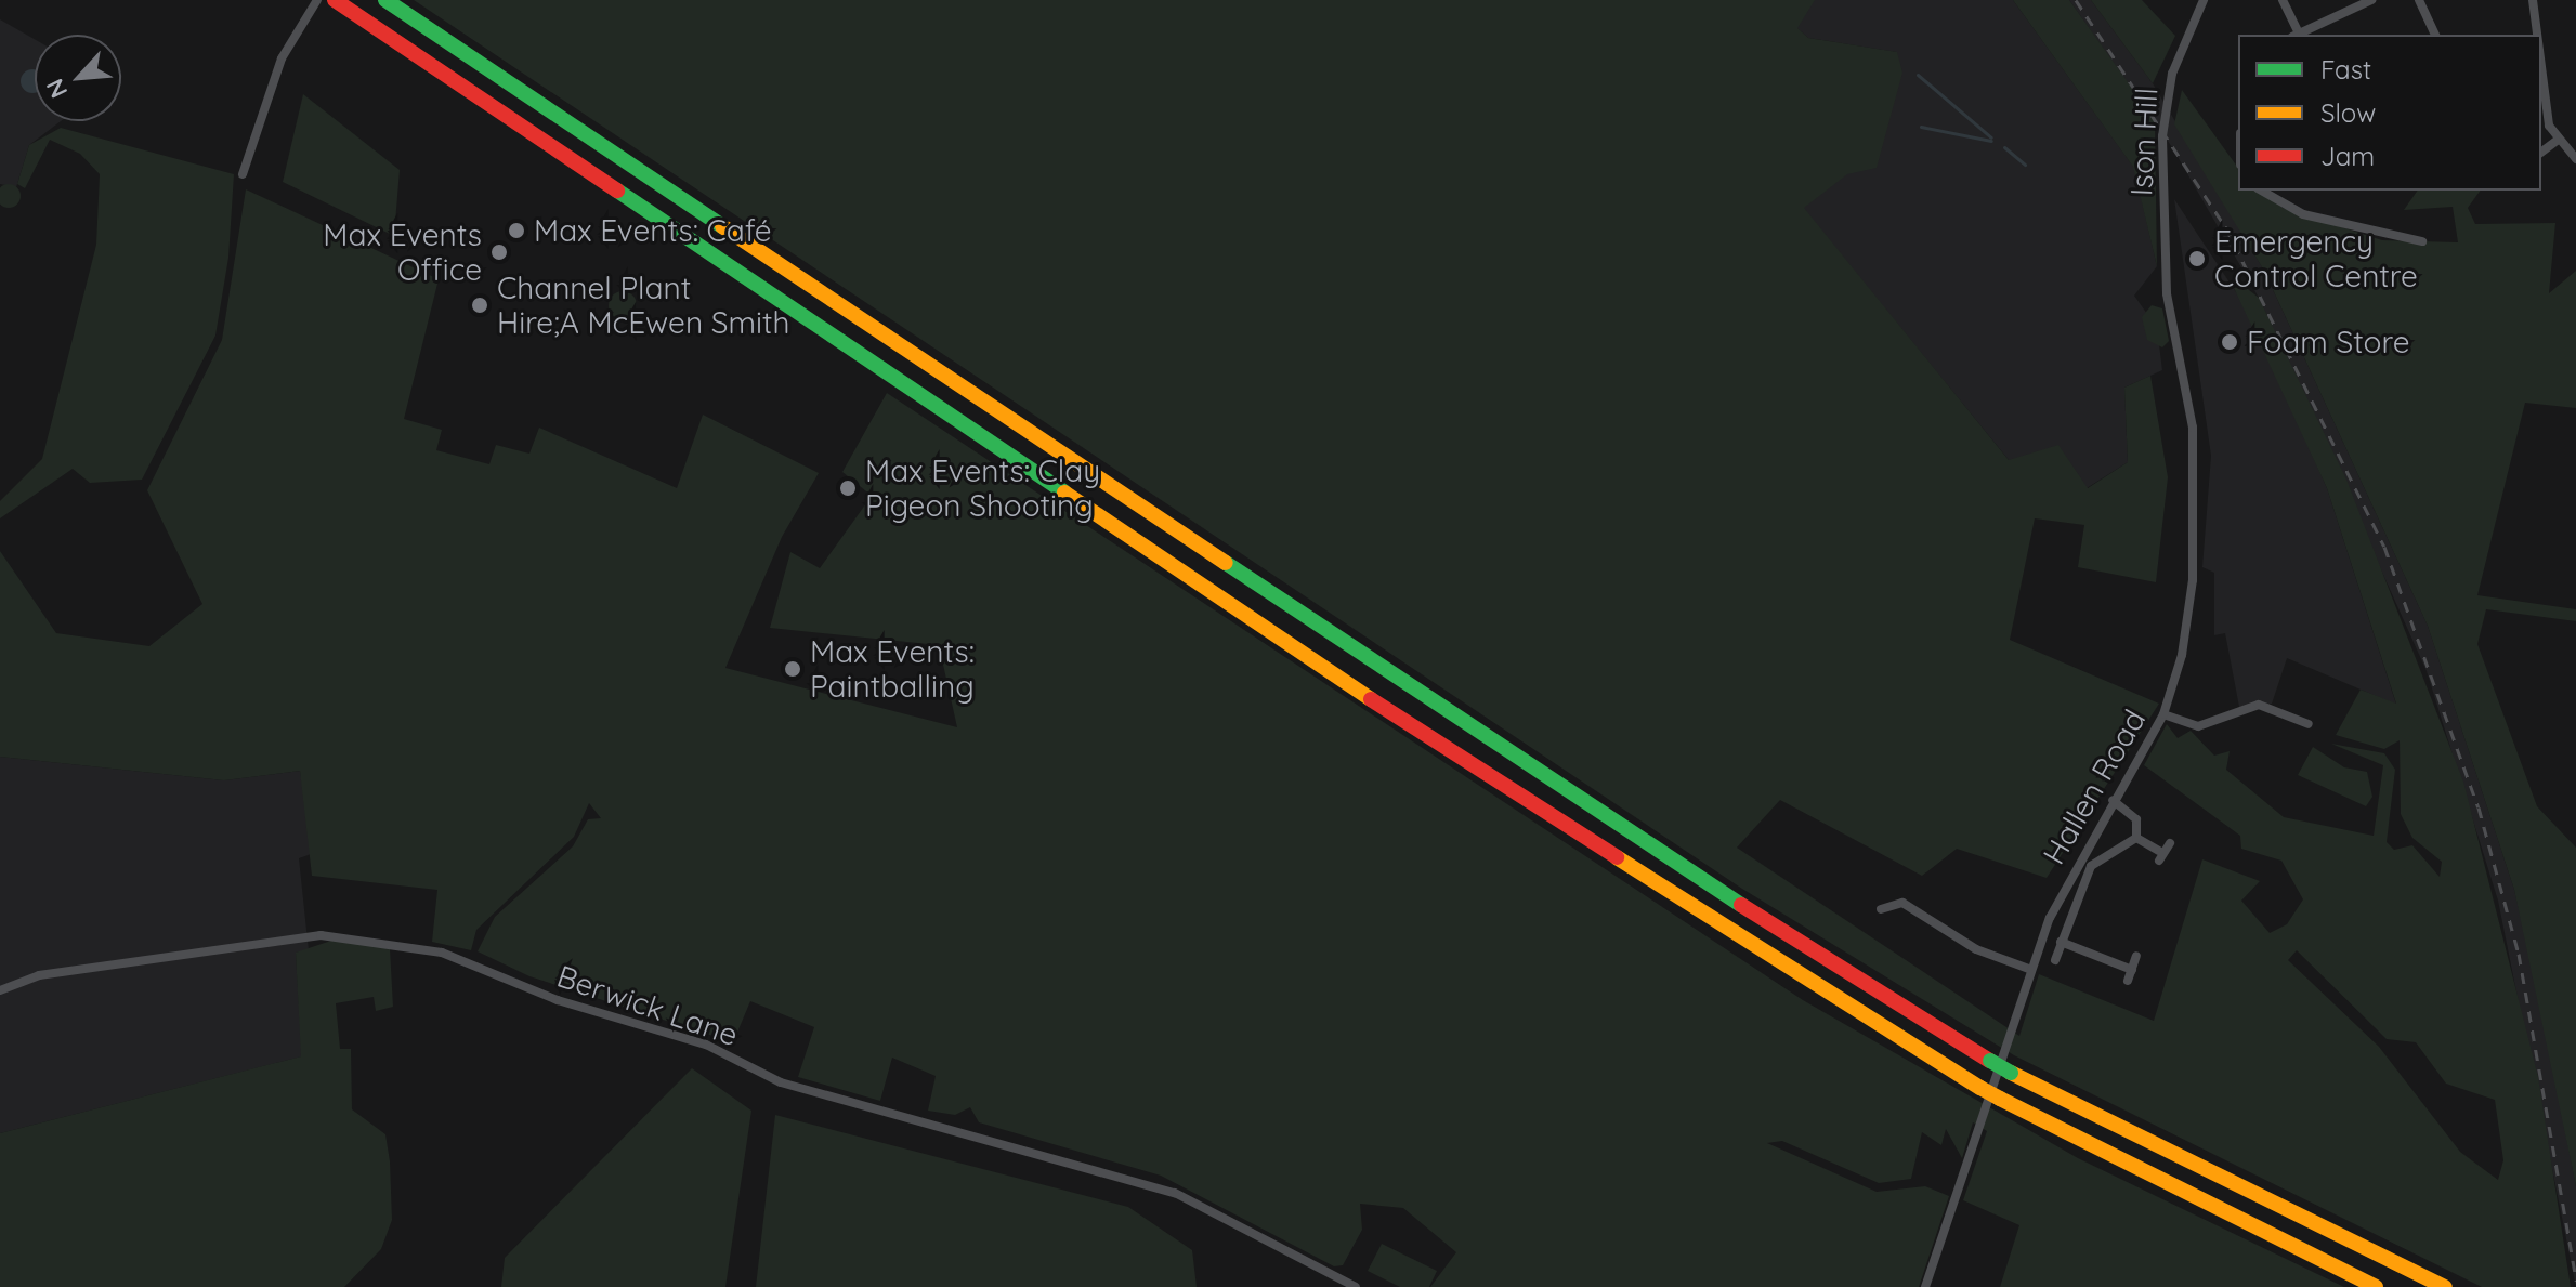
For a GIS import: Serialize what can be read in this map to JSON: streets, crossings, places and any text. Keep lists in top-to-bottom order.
{
  "streets": {
    "street": ["Ison Hill", "Hallen Road", "Berwick Lane"]
  },
  "crossings": [
    ["Ison Hill", "Hallen Road"]
  ],
  "places": [
    "Max Events: Café",
    "Max Events Office",
    "Emergency Control Centre",
    "Channel Plant Hire;A McEwen Smith",
    "Foam Store",
    "Max Events: Clay Pigeon Shooting",
    "Max Events: Paintballing"
  ],
  "legend": ["Fast", "Slow", "Jam"],
  "north": "bottom left"
}
